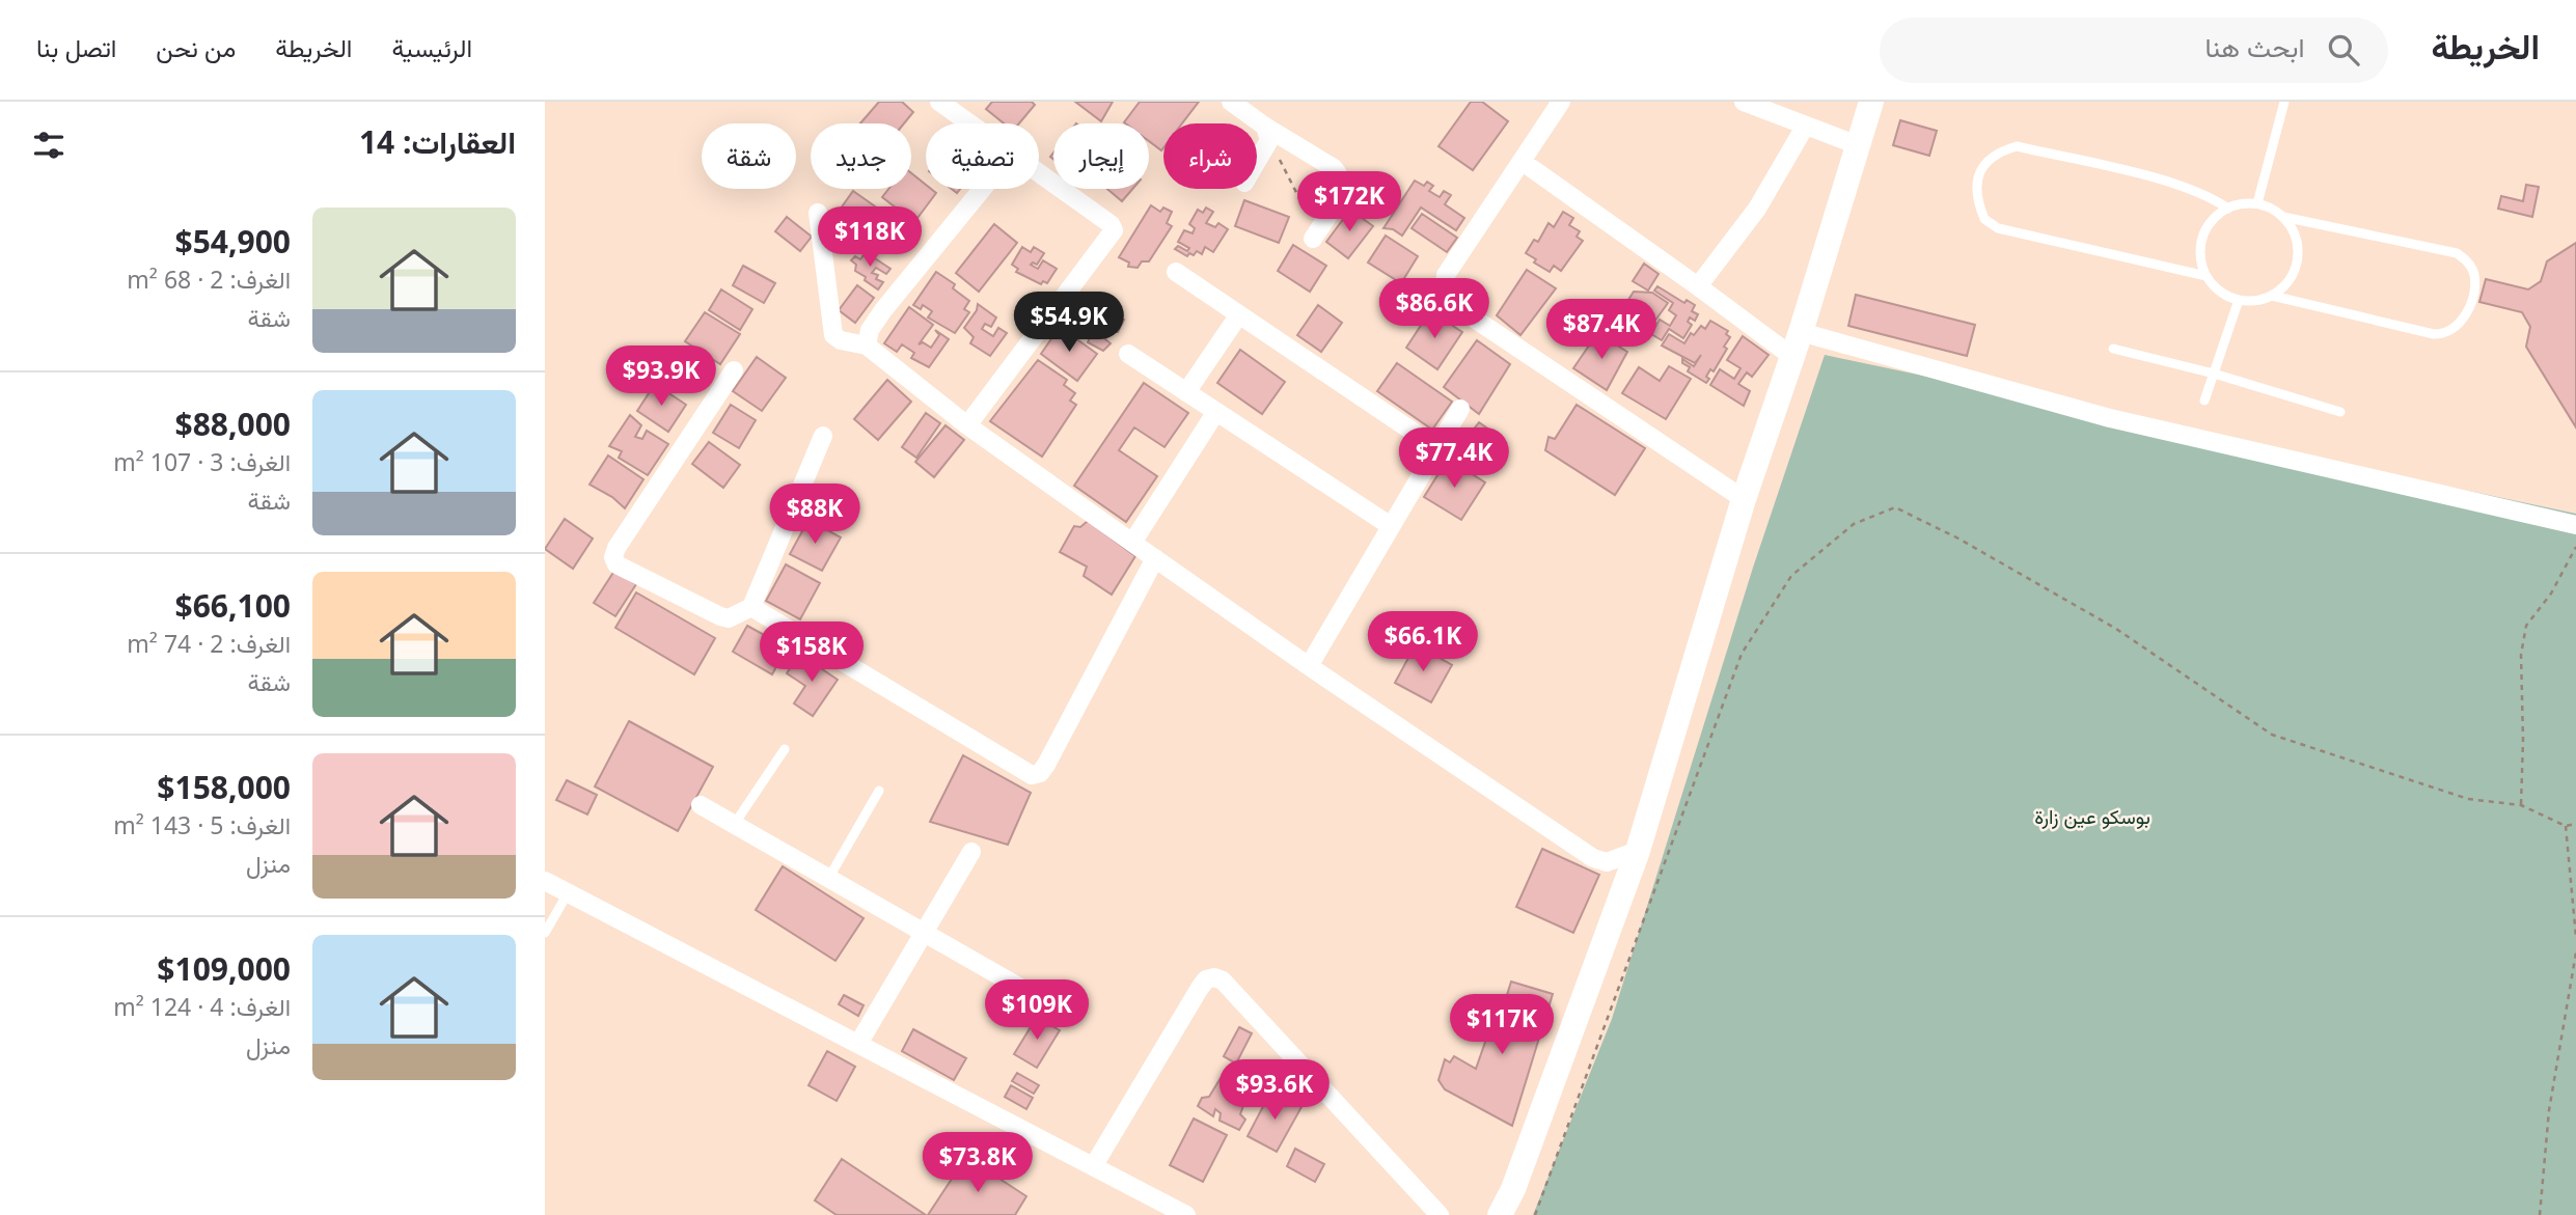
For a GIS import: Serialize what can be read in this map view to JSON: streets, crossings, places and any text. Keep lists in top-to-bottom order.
{
  "parks": ["بوسكو عين زارة"],
  "page": {
    "header": "الخريطة",
    "search": "ابحث هنا",
    "nav": [
      "الرئيسية",
      "الخريطة",
      "من نحن",
      "اتصل بنا"
    ],
    "heading": "العقارات: 14",
    "chip": [
      "شراء",
      "إيجار",
      "تصفية",
      "جديد",
      "شقة"
    ],
    "price": [
      "$172K",
      "$118K",
      "$86.6K",
      "$54.9K",
      "$87.4K",
      "$93.9K",
      "$77.4K",
      "$88K",
      "$66.1K",
      "$158K",
      "$109K",
      "$117K",
      "$93.6K",
      "$73.8K"
    ],
    "list": [
      {
        "name": "$54,900",
        "note": "الغرف: 2 · 68 m² · شقة"
      },
      {
        "name": "$88,000",
        "note": "الغرف: 3 · 107 m² · شقة"
      },
      {
        "name": "$66,100",
        "note": "الغرف: 2 · 74 m² · شقة"
      },
      {
        "name": "$158,000",
        "note": "الغرف: 5 · 143 m² · منزل"
      },
      {
        "name": "$109,000",
        "note": "الغرف: 4 · 124 m² · منزل"
      }
    ]
  }
}
